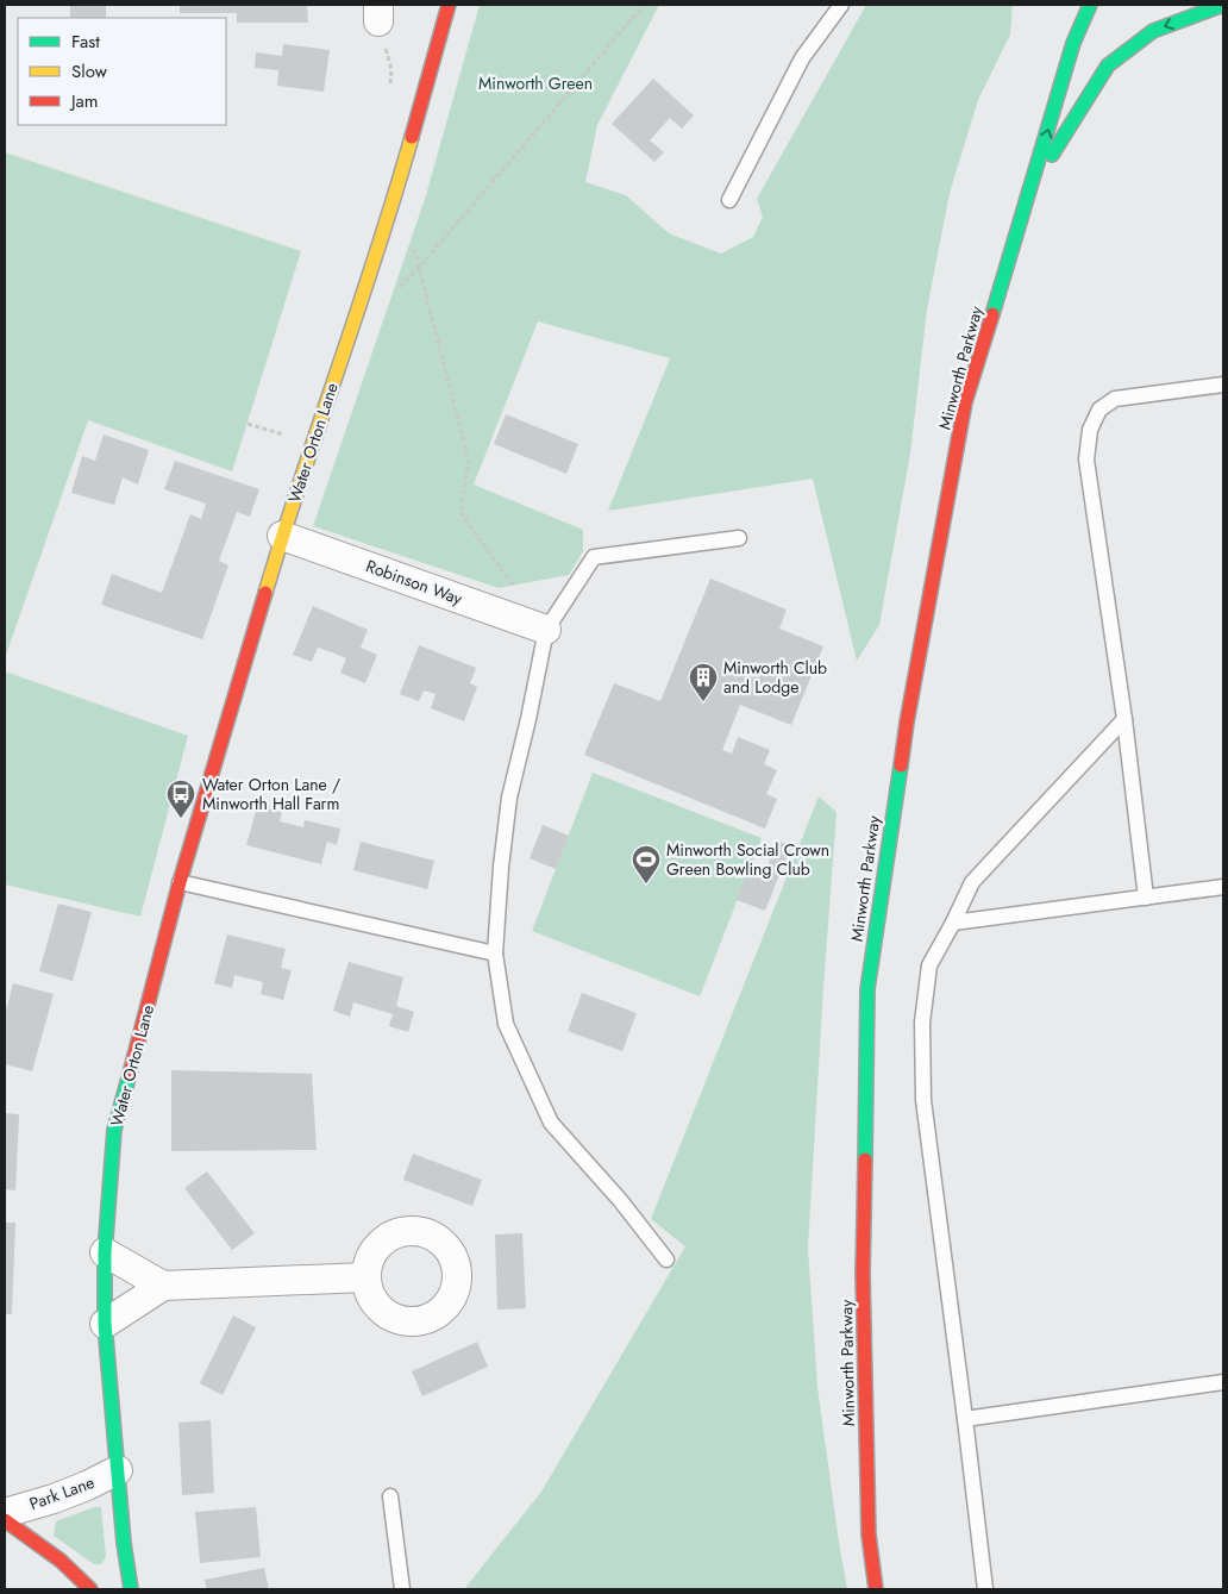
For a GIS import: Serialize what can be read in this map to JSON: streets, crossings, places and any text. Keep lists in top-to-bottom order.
{
  "streets": {
    "street": [
      "Minworth Parkway",
      "Water Orton Lane",
      "Robinson Way",
      "Park Lane"
    ]
  },
  "crossings": [
    ["Water Orton Lane", "Robinson Way"],
    ["Water Orton Lane", "Park Lane"]
  ],
  "parks": ["Minworth Green"],
  "places": {
    "building": ["Minworth Club and Lodge"],
    "bus stop": ["Water Orton Lane / Minworth Hall Farm"],
    "sports": ["Minworth Social Crown Green Bowling Club"]
  },
  "legend": ["Fast", "Slow", "Jam"]
}
